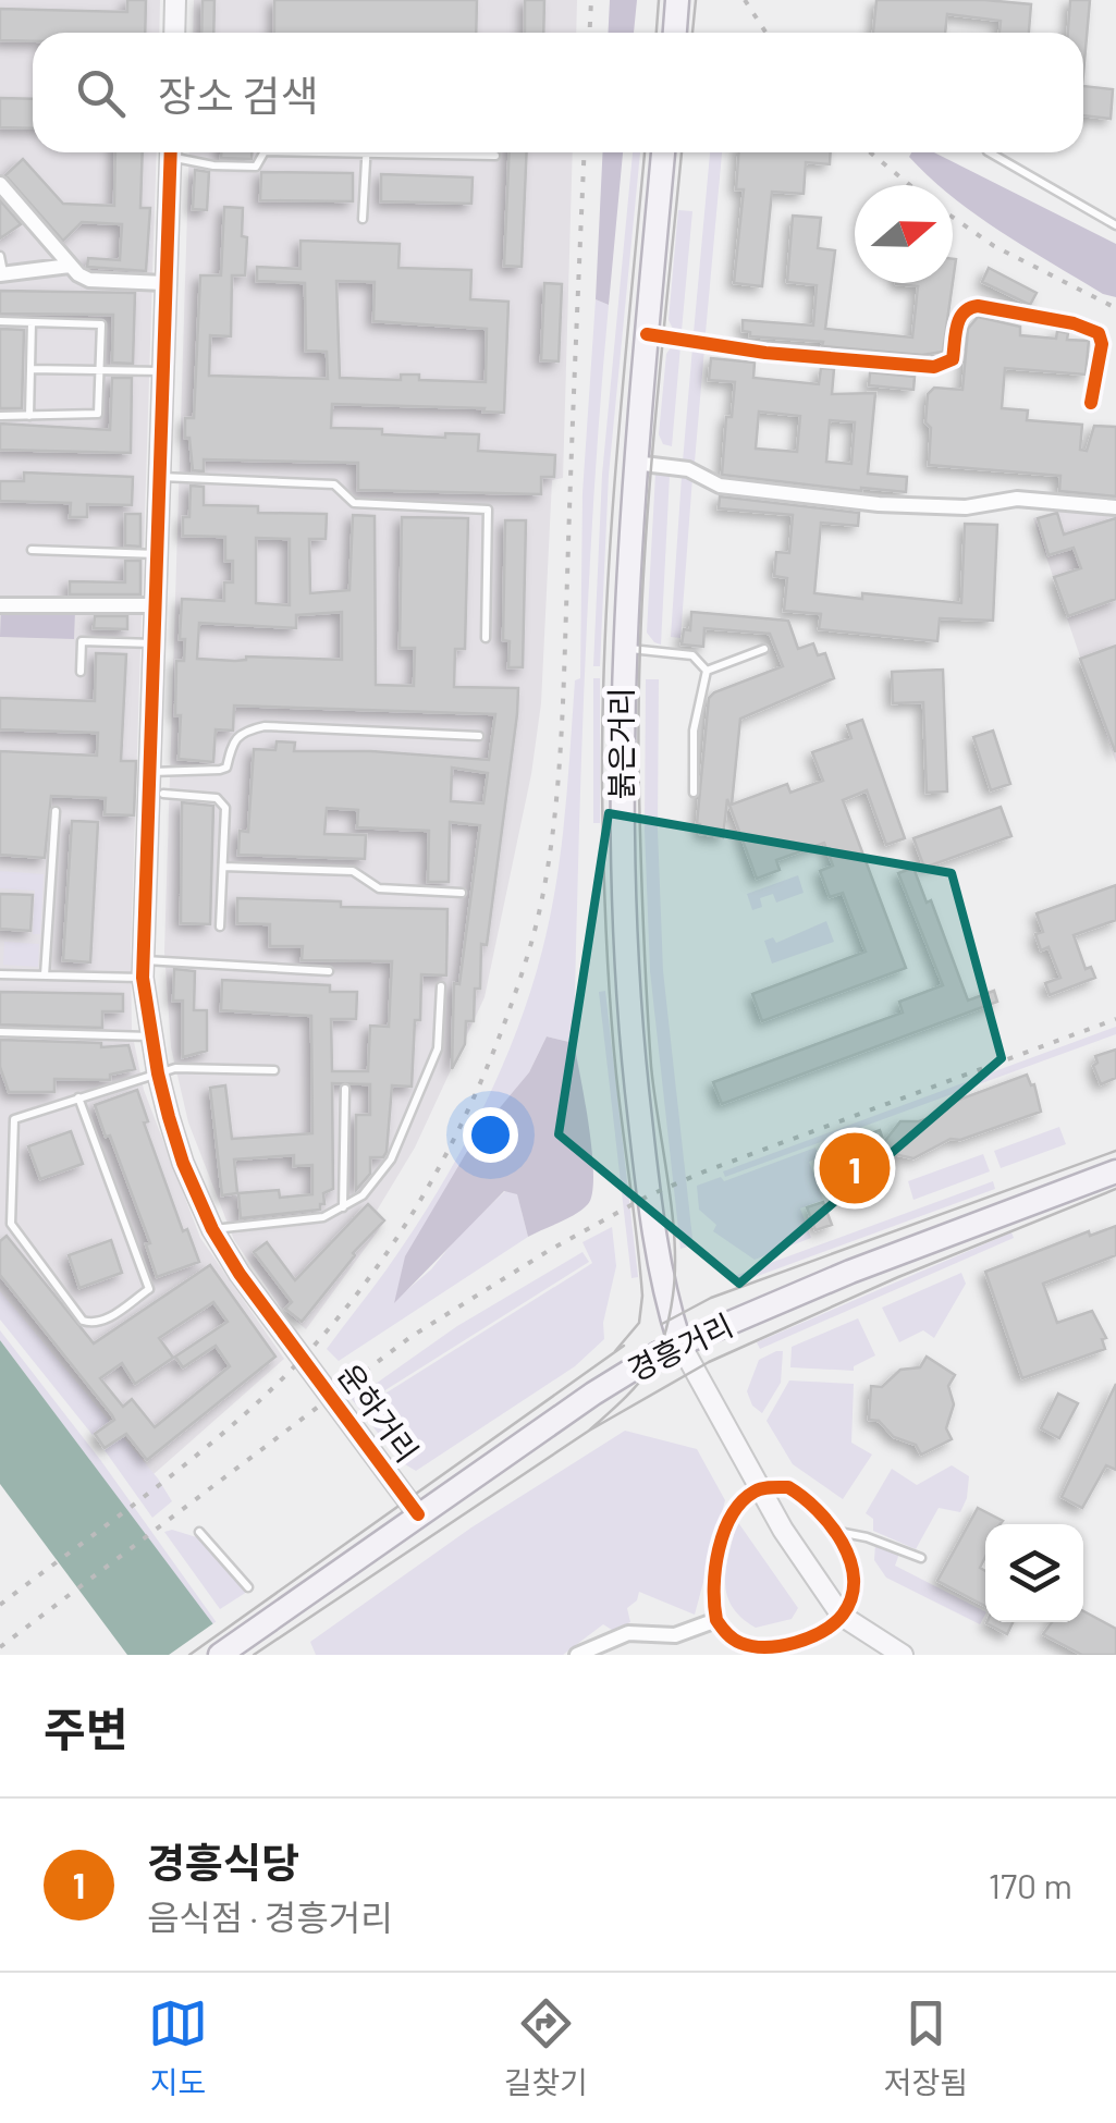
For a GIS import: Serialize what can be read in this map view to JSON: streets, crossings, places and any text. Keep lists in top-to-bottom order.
{
  "streets": {
    "main road": ["붉은거리", "경흥거리"],
    "street": ["운하거리"]
  },
  "crossings": [
    ["붉은거리", "경흥거리"],
    ["경흥거리", "운하거리"]
  ],
  "north": "right",
  "page": {
    "search": "장소 검색",
    "pins": "1",
    "heading": "주변",
    "list": [
      {
        "mark": "1",
        "name": "경흥식당",
        "note": "음식점 · 경흥거리",
        "value": "170 m"
      }
    ],
    "nav": ["지도", "길찾기", "저장됨"]
  }
}
